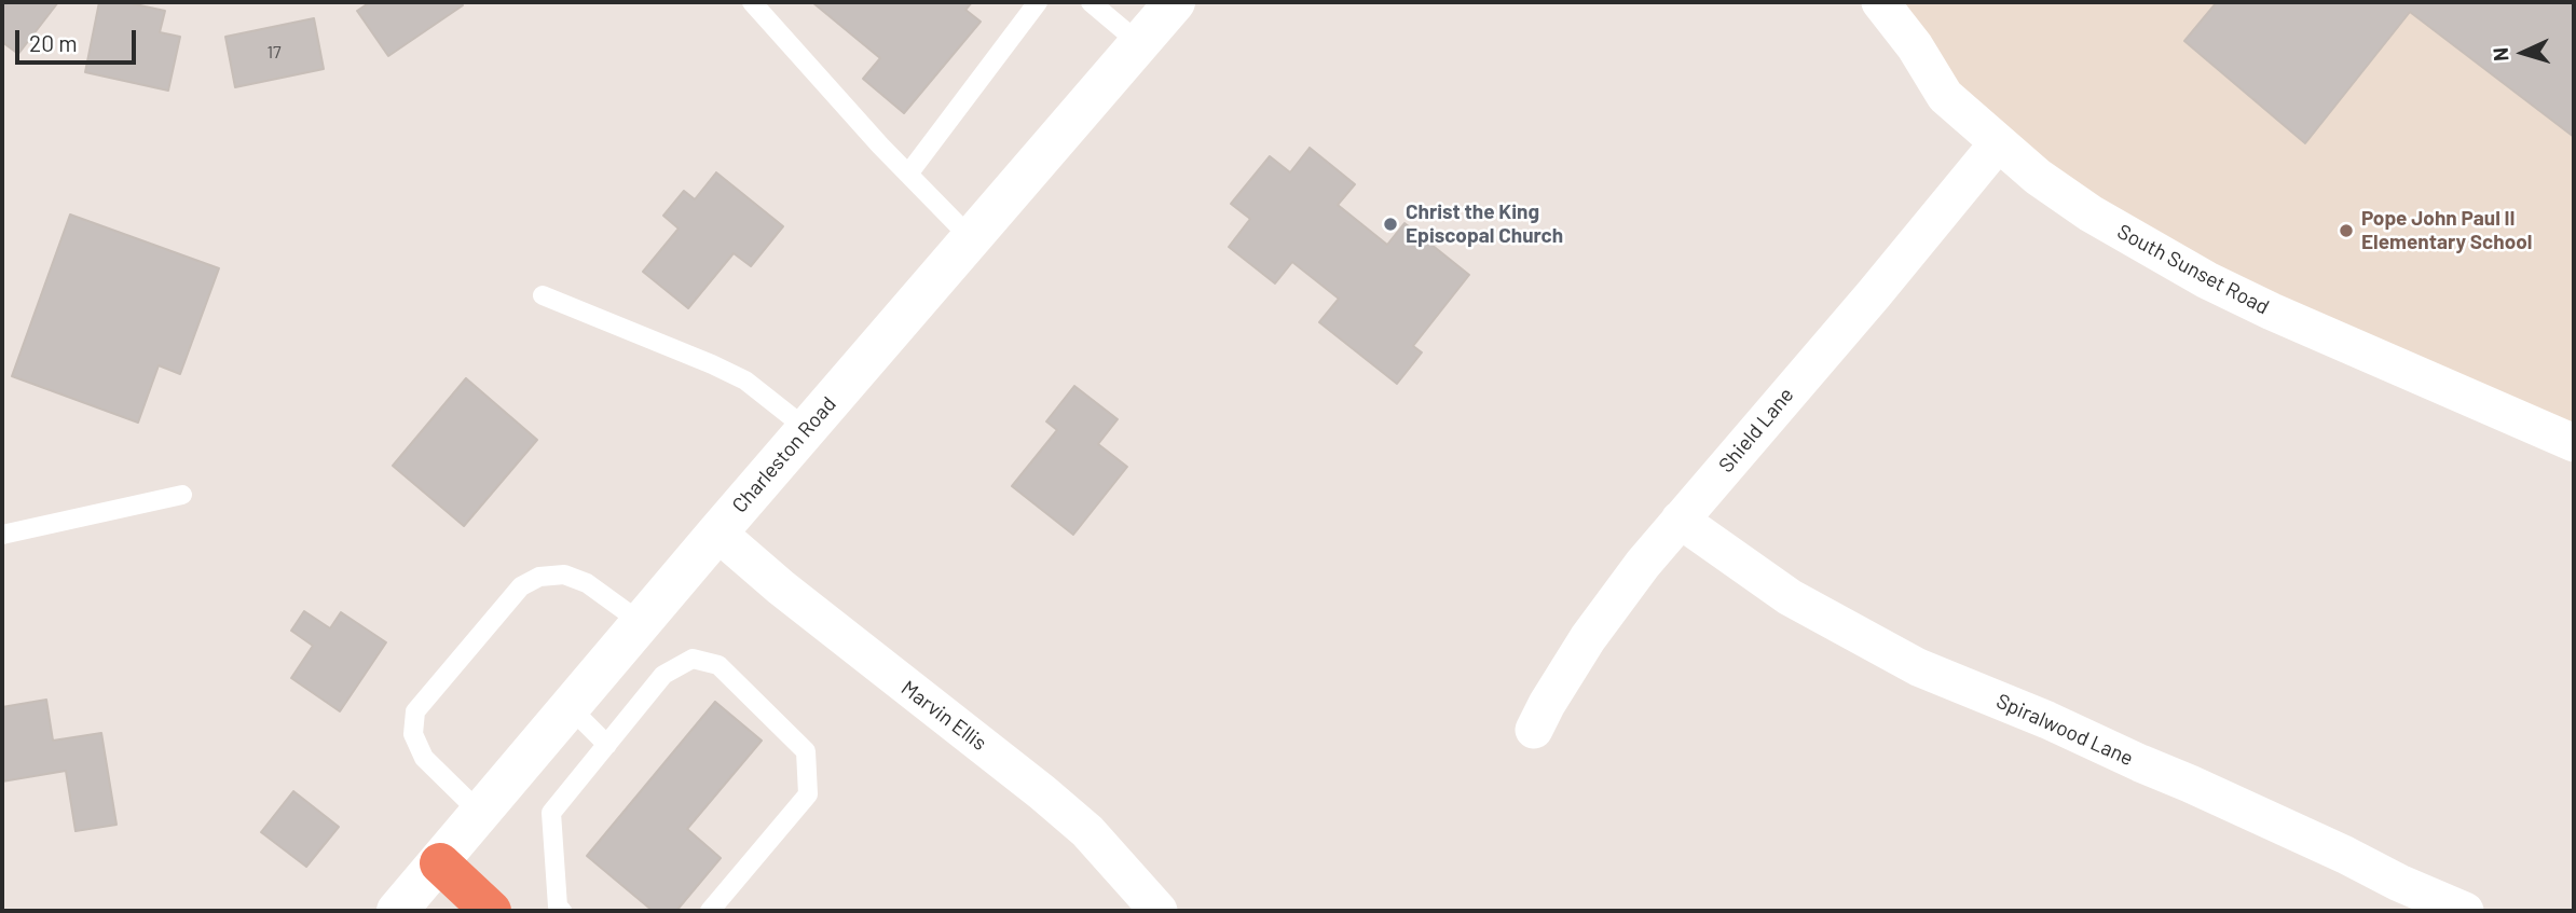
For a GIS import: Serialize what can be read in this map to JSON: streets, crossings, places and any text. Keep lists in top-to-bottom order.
{
  "streets": {
    "street": [
      "South Sunset Road",
      "Shield Lane",
      "Charleston Road",
      "Marvin Ellis",
      "Spiralwood Lane"
    ]
  },
  "crossings": [
    ["South Sunset Road", "Shield Lane"],
    ["Shield Lane", "Spiralwood Lane"],
    ["Charleston Road", "Marvin Ellis"]
  ],
  "places": ["Christ the King Episcopal Church", "Pope John Paul II Elementary School"],
  "house_numbers": ["17"],
  "scale_bar": "20 m",
  "north": "left"
}
